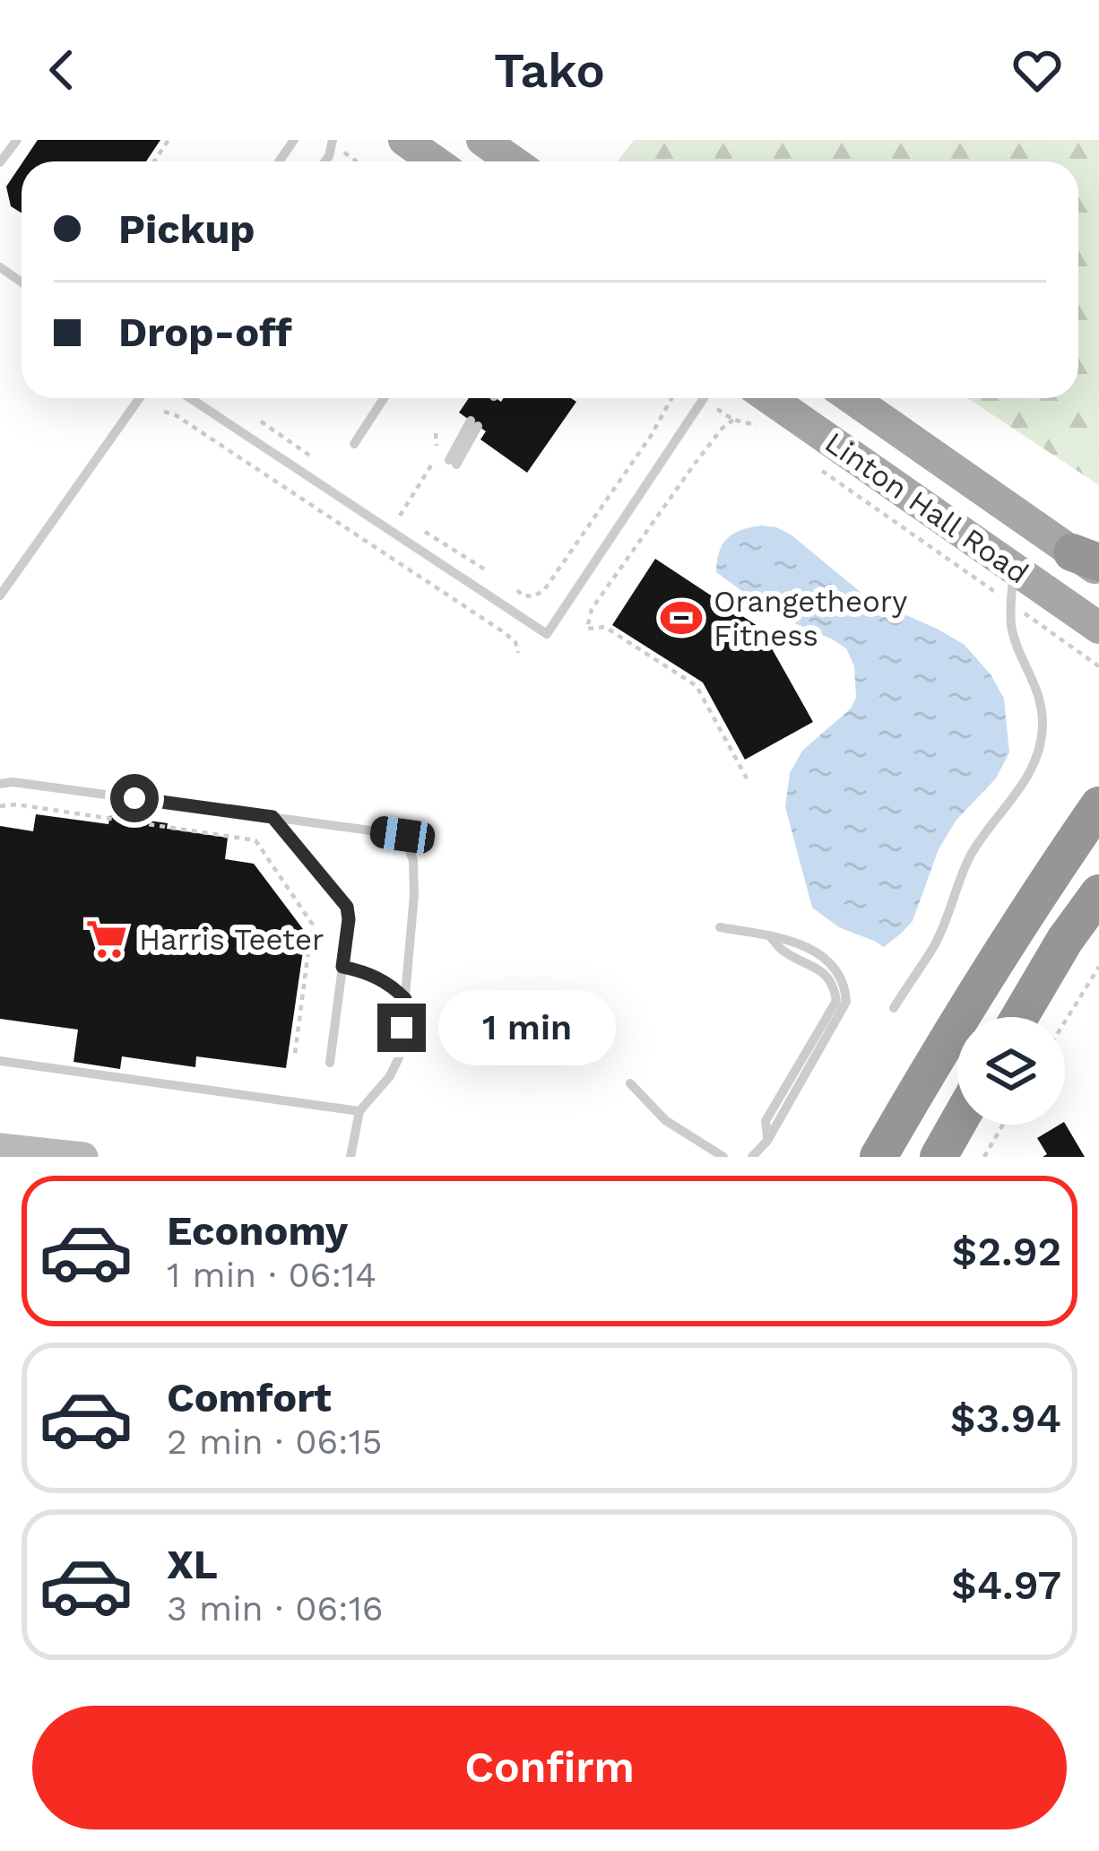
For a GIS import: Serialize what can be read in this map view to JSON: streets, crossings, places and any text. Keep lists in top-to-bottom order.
{
  "streets": {
    "main road": ["Linton Hall Road"]
  },
  "places": {
    "sports": ["Orangetheory Fitness"],
    "supermarket": ["Harris Teeter"]
  },
  "page": {
    "header": "Tako",
    "banner": ["Pickup", "Drop-off"],
    "bubble": "1 min",
    "list": [
      {
        "name": "Economy",
        "note": "1 min · 06:14",
        "value": "$2.92"
      },
      {
        "name": "Comfort",
        "note": "2 min · 06:15",
        "value": "$3.94"
      },
      {
        "name": "XL",
        "note": "3 min · 06:16",
        "value": "$4.97"
      }
    ],
    "buttons": "Confirm"
  }
}
